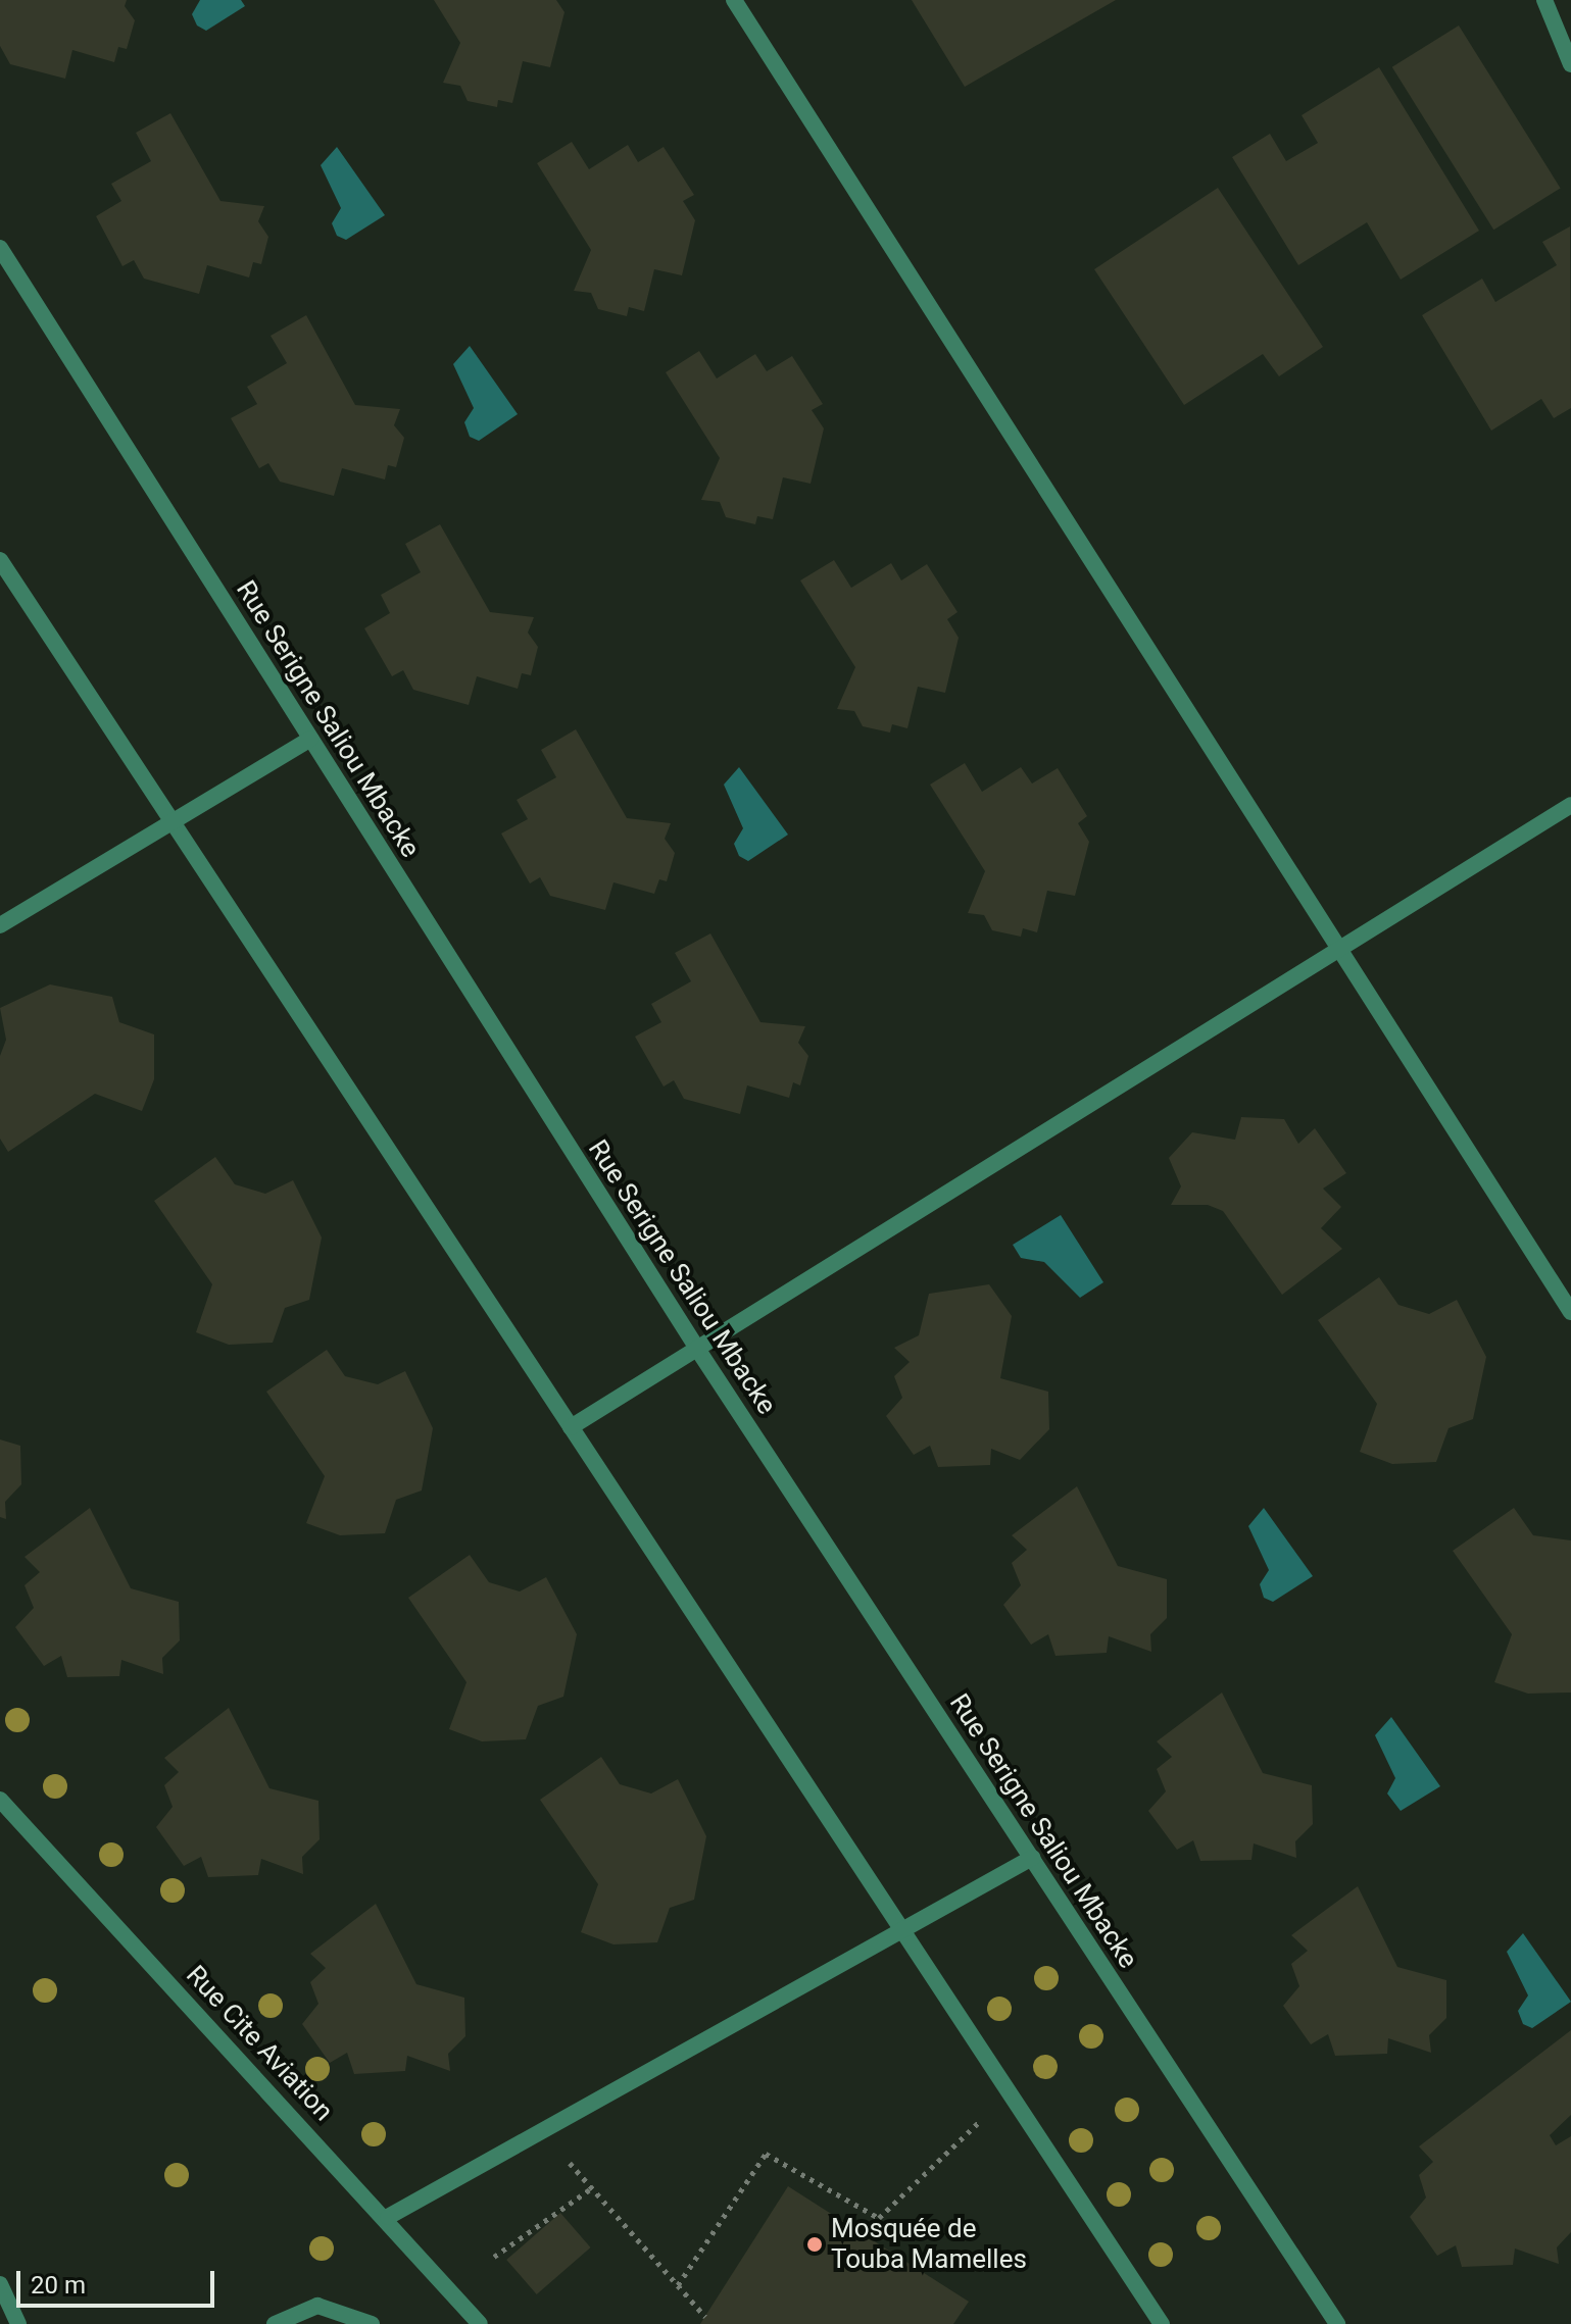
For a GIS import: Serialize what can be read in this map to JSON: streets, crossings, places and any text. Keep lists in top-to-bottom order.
{
  "streets": {
    "street": ["Rue Serigne Saliou Mbacke", "Rue Cite Aviation"]
  },
  "places": ["Mosquée de Touba Mamelles"],
  "scale_bar": "20 m"
}
